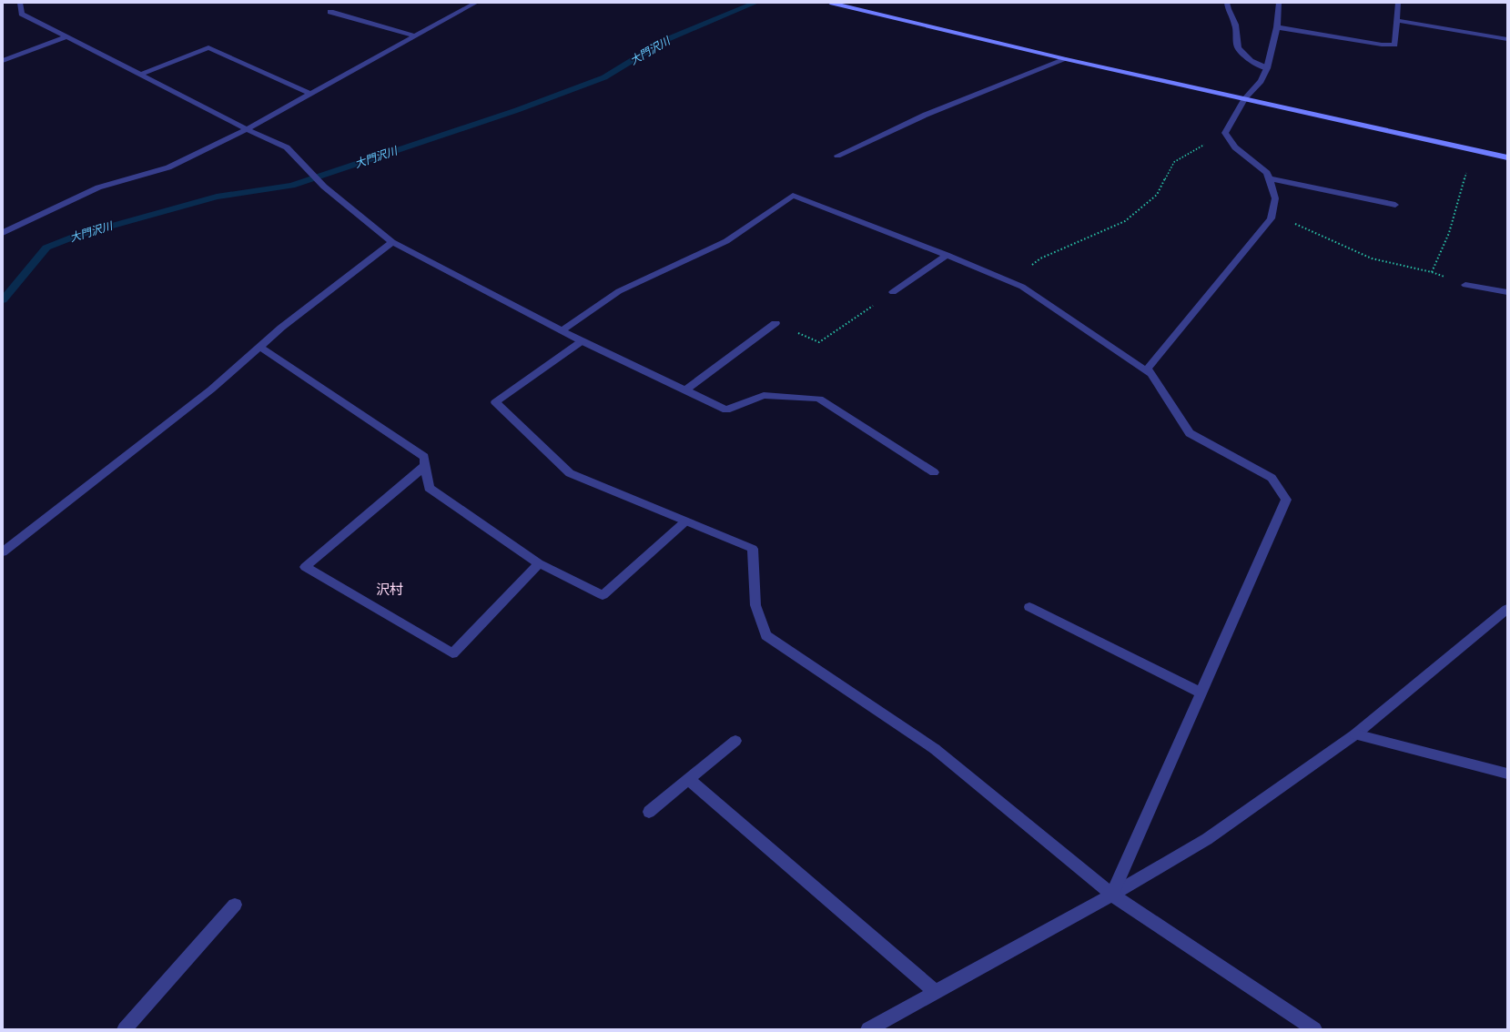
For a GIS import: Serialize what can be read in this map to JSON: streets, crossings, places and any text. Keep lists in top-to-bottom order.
{
  "districts": ["沢村"],
  "water": ["大門沢川"]
}
